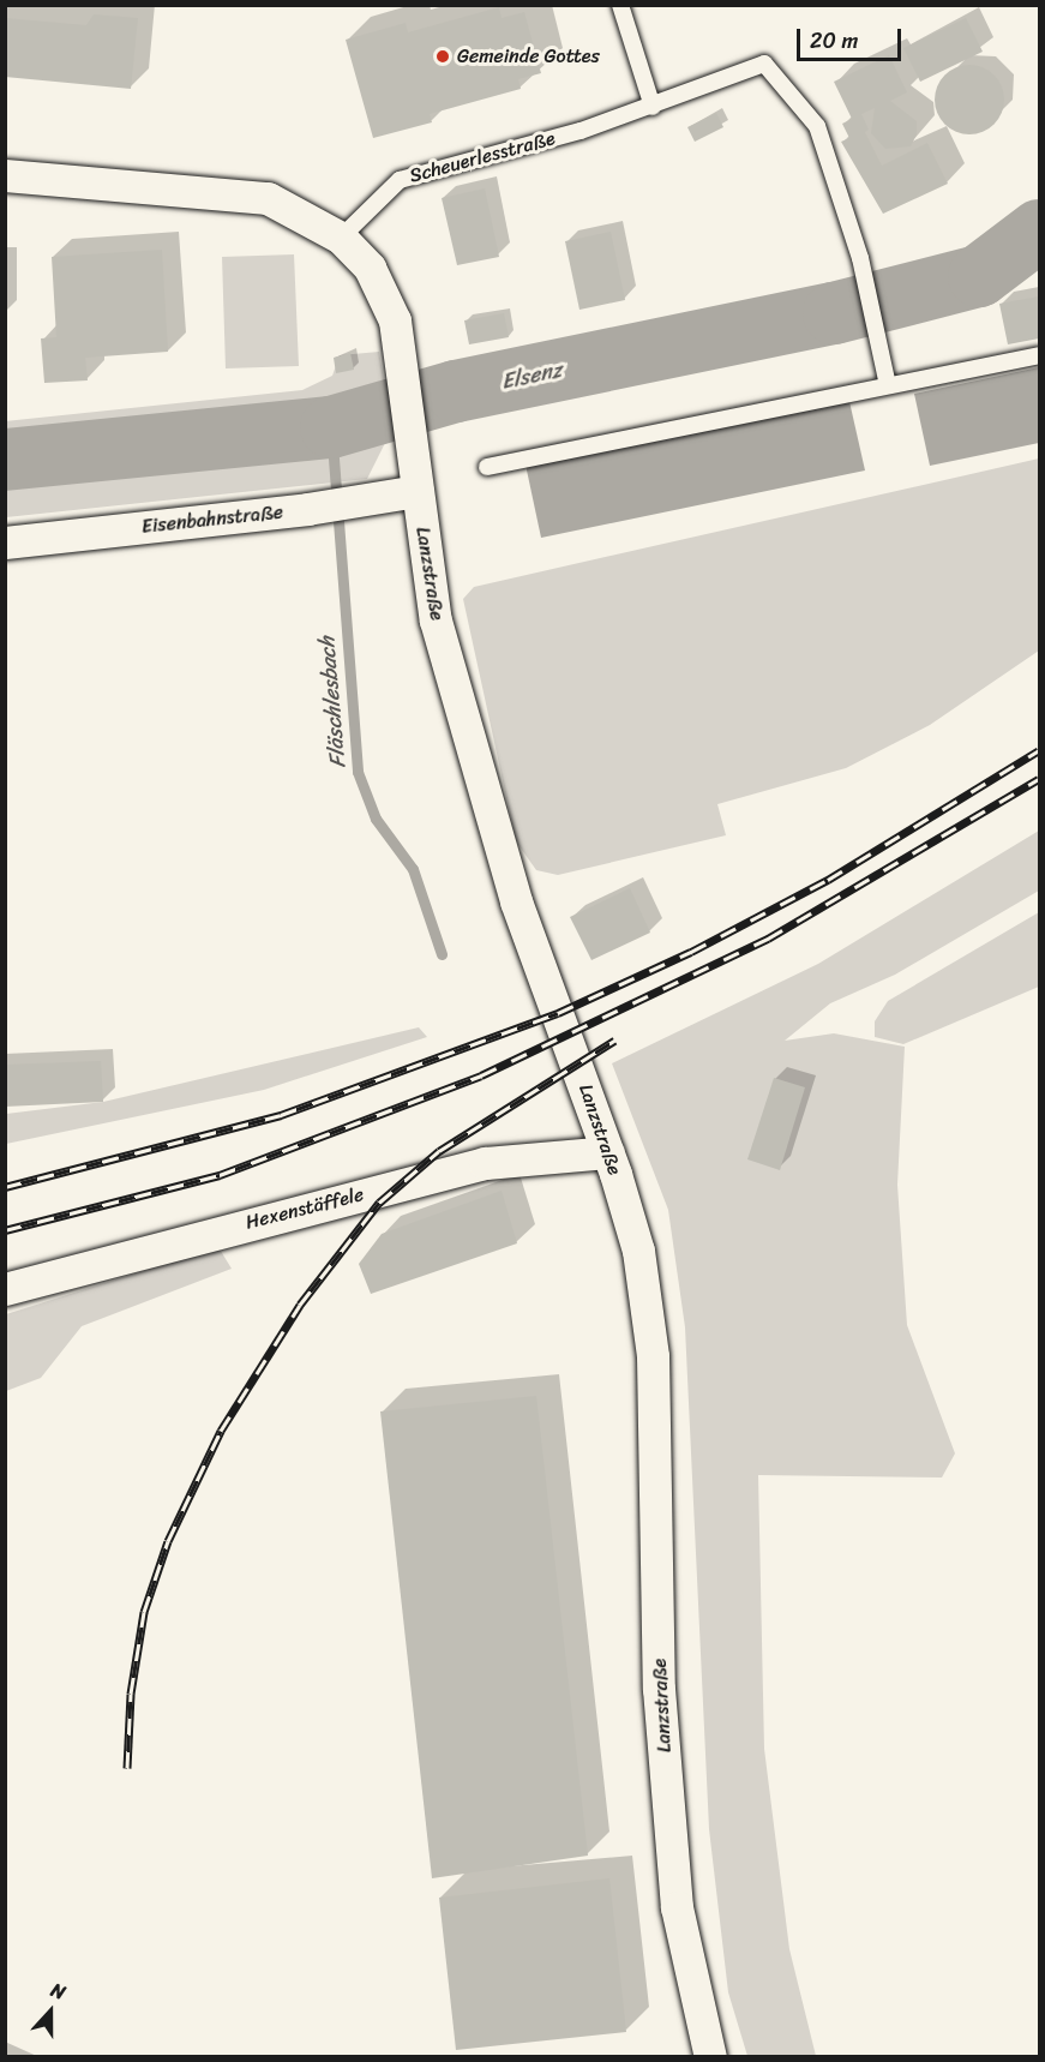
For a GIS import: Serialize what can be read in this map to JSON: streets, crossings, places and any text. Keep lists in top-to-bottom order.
{
  "streets": {
    "street": ["Eisenbahnstraße", "Lanzstraße", "Hexenstäffele"],
    "lane": ["Scheuerlesstraße"]
  },
  "crossings": [
    ["Scheuerlesstraße", "Lanzstraße"],
    ["Eisenbahnstraße", "Lanzstraße"],
    ["Lanzstraße", "Hexenstäffele"]
  ],
  "water": ["Elsenz", "Fläschlesbach"],
  "places": ["Gemeinde Gottes"],
  "scale_bar": "20 m",
  "north": "top"
}
